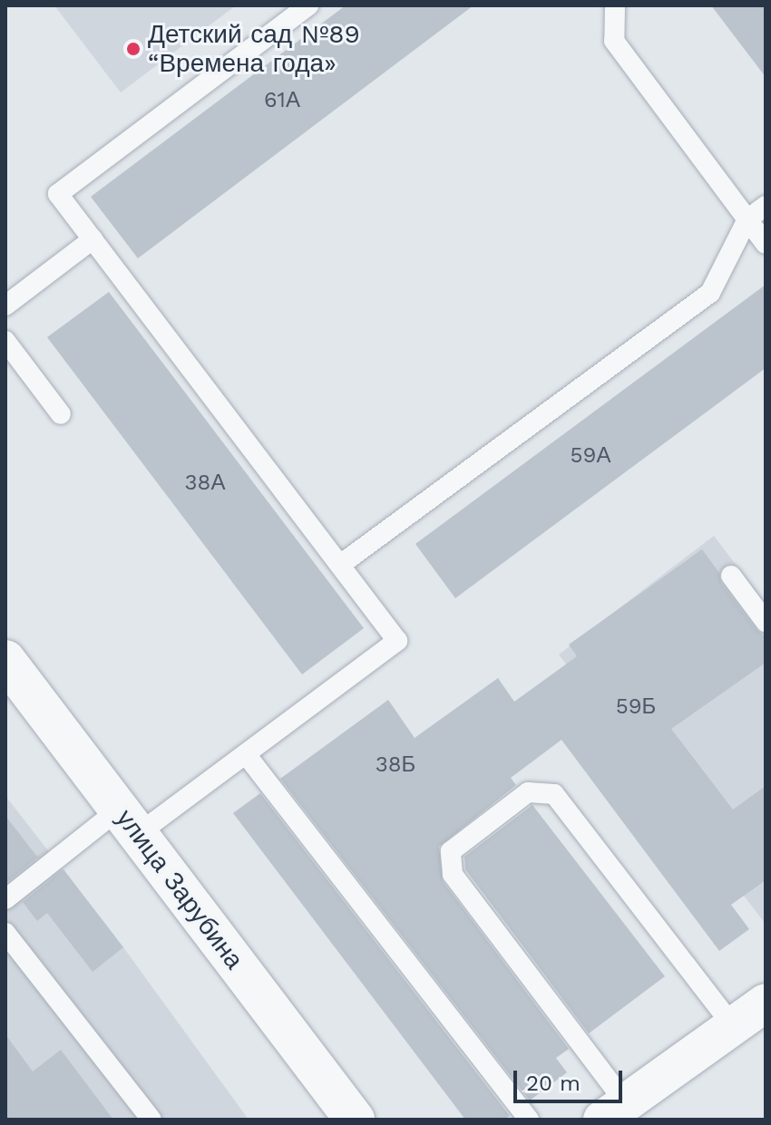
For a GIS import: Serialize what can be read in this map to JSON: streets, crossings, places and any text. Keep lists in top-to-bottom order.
{
  "streets": {
    "street": ["улица Зарубина"]
  },
  "places": ["Детский сад №89 “Времена года»"],
  "house_numbers": [
    "61А",
    "59А",
    "38А",
    "59Б",
    "38Б"
  ],
  "scale_bar": "20 m"
}
